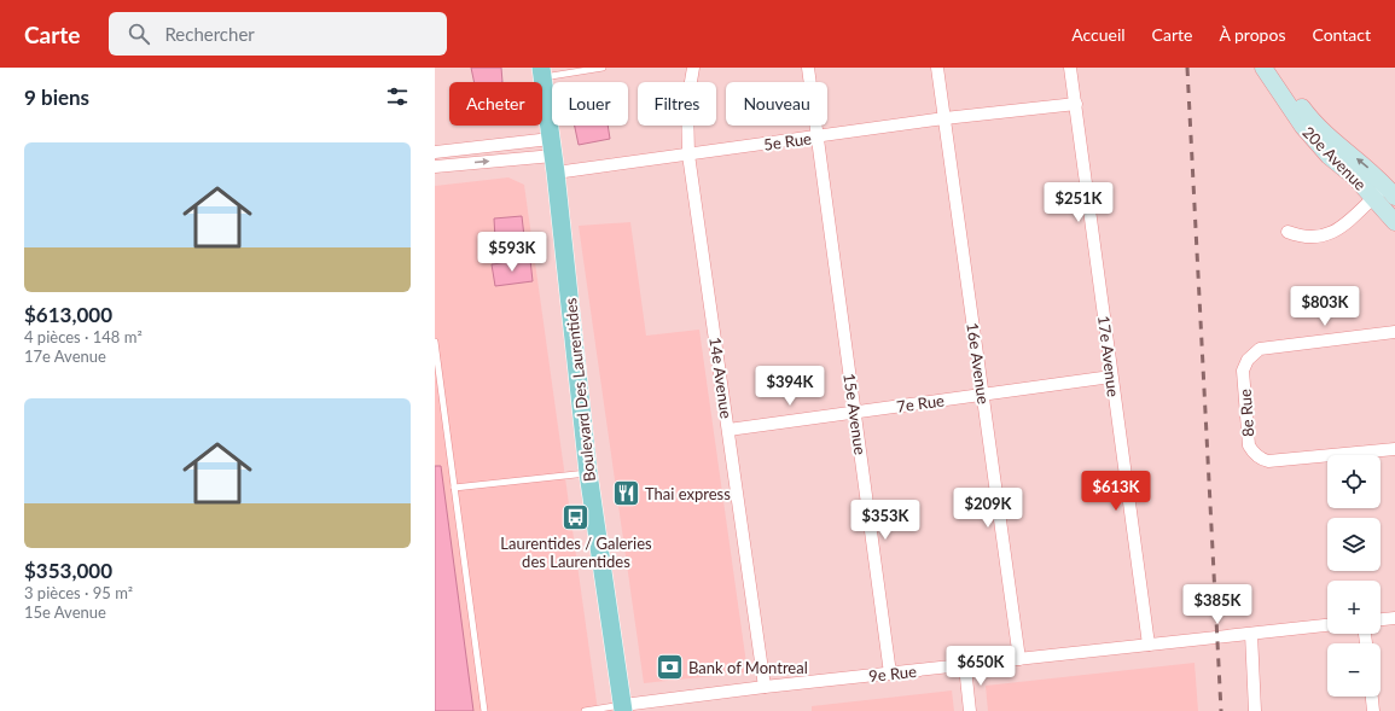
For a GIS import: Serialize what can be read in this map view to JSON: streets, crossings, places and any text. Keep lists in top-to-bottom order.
{
  "streets": {
    "main road": ["Boulevard Des Laurentides"],
    "street": [
      "5e Rue",
      "20e Avenue",
      "17e Avenue",
      "16e Avenue",
      "14e Avenue",
      "7e Rue",
      "8e Rue",
      "15e Avenue",
      "9e Rue"
    ]
  },
  "crossings": [
    ["5e Rue", "17e Avenue"],
    ["5e Rue", "16e Avenue"],
    ["5e Rue", "14e Avenue"],
    ["5e Rue", "Boulevard Des Laurentides"],
    ["5e Rue", "15e Avenue"],
    ["17e Avenue", "7e Rue"],
    ["17e Avenue", "9e Rue"],
    ["16e Avenue", "7e Rue"],
    ["16e Avenue", "9e Rue"],
    ["14e Avenue", "7e Rue"],
    ["14e Avenue", "9e Rue"],
    ["Boulevard Des Laurentides", "9e Rue"],
    ["7e Rue", "15e Avenue"],
    ["15e Avenue", "9e Rue"]
  ],
  "places": {
    "restaurant": ["Thai express"],
    "bus stop": ["Laurentides / Galeries des Laurentides"],
    "bank": ["Bank of Montreal"]
  },
  "page": {
    "header": "Carte",
    "search": "Rechercher",
    "nav": [
      "Accueil",
      "Carte",
      "À propos",
      "Contact"
    ],
    "heading": "9 biens",
    "chip": [
      "Acheter",
      "Louer",
      "Filtres",
      "Nouveau"
    ],
    "list": [
      {
        "name": "$613,000",
        "note": "4 pièces · 148 m² · 17e Avenue"
      },
      {
        "name": "$353,000",
        "note": "3 pièces · 95 m² · 15e Avenue"
      }
    ],
    "price": [
      "$251K",
      "$593K",
      "$803K",
      "$394K",
      "$613K",
      "$209K",
      "$353K",
      "$385K",
      "$650K"
    ],
    "map_buttons": ["+", "−"]
  }
}
